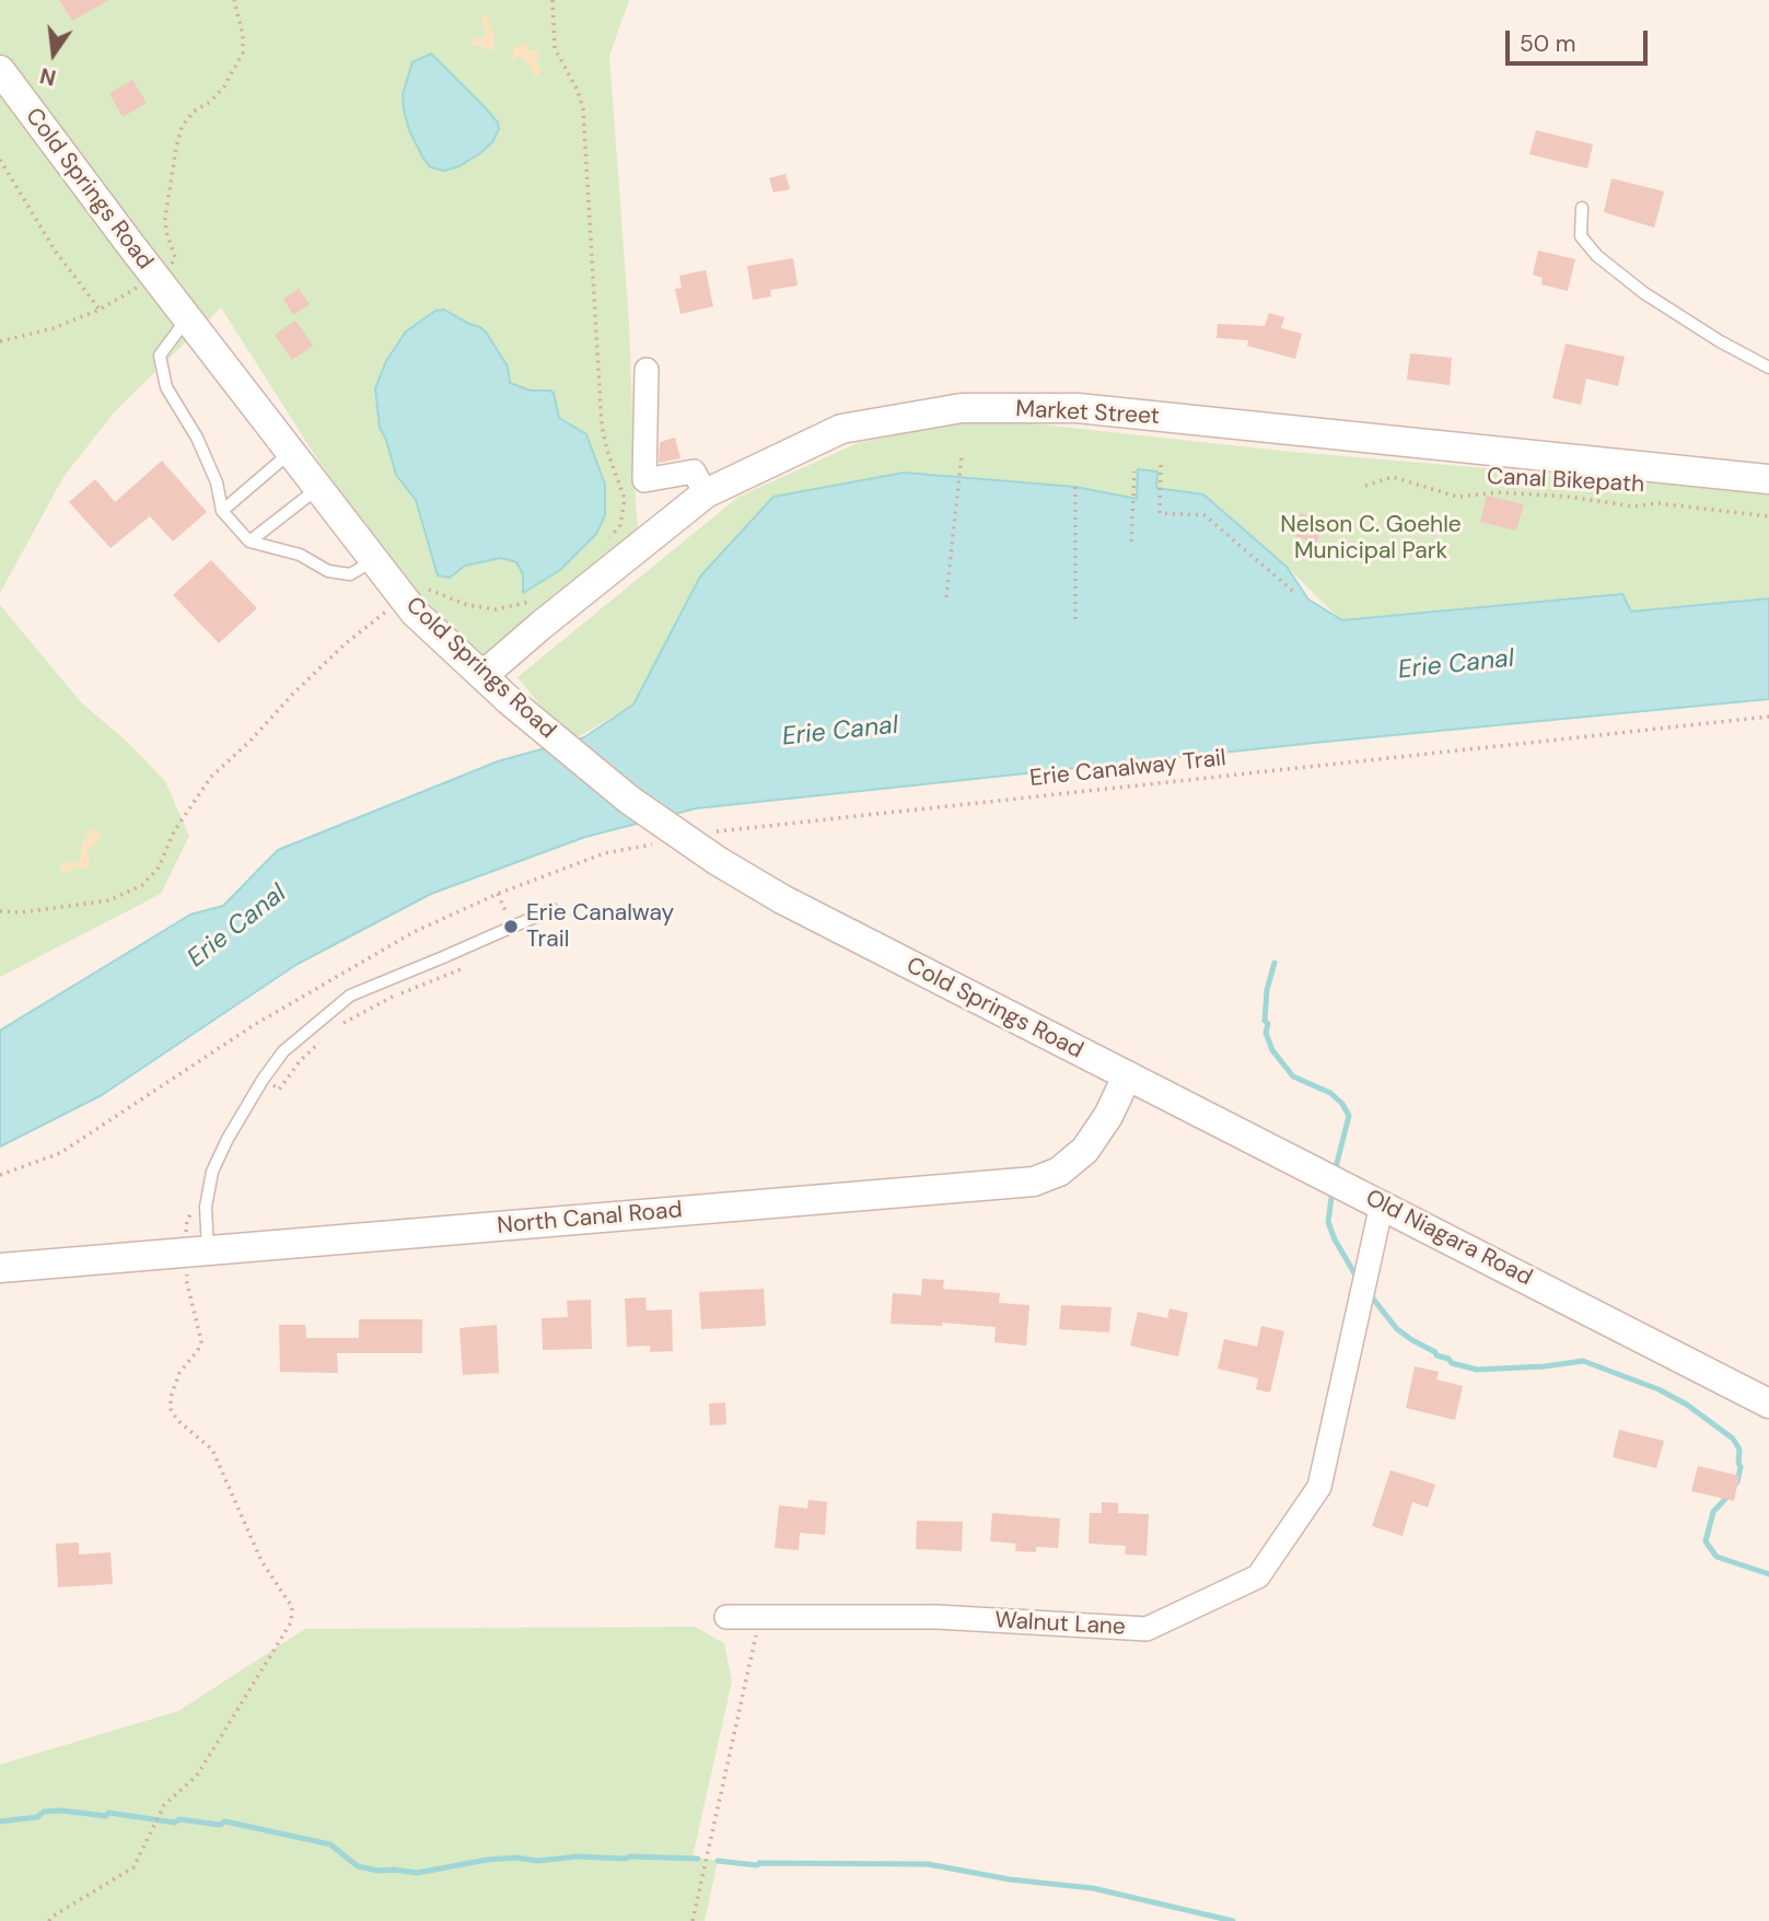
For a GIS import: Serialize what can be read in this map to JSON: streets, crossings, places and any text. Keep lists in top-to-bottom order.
{
  "streets": {
    "street": [
      "Cold Springs Road",
      "Market Street",
      "North Canal Road",
      "Old Niagara Road",
      "Walnut Lane"
    ],
    "path": ["Canal Bikepath", "Erie Canalway Trail"]
  },
  "crossings": [
    ["Cold Springs Road", "Market Street"],
    ["Cold Springs Road", "Erie Canalway Trail"],
    ["Cold Springs Road", "North Canal Road"],
    ["Cold Springs Road", "Old Niagara Road"],
    ["North Canal Road", "Old Niagara Road"],
    ["Old Niagara Road", "Walnut Lane"]
  ],
  "water": ["Erie Canal"],
  "parks": ["Nelson C. Goehle Municipal Park"],
  "places": ["Erie Canalway Trail"],
  "scale_bar": "50 m",
  "north": "bottom"
}
